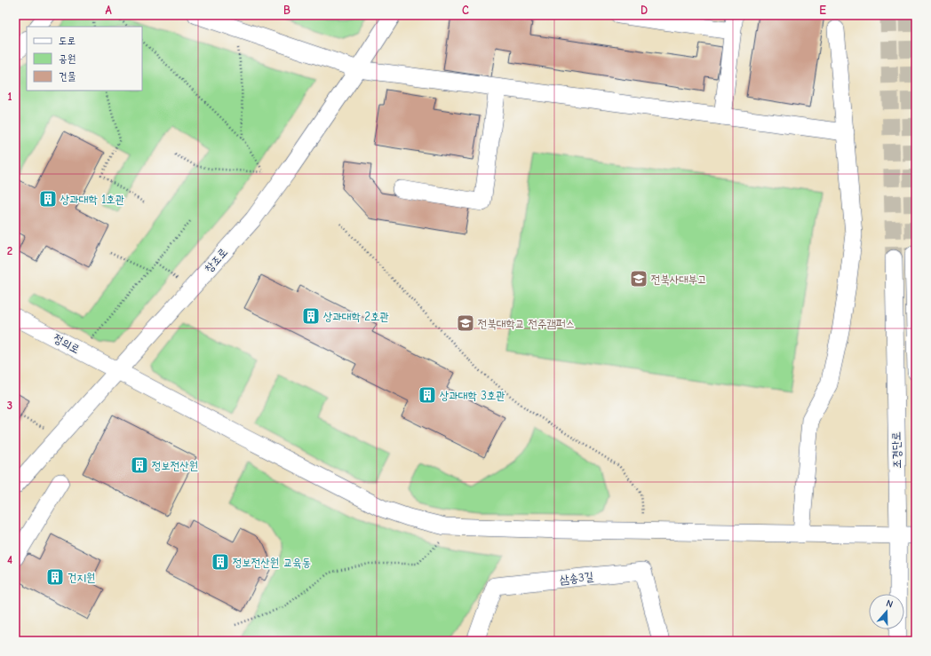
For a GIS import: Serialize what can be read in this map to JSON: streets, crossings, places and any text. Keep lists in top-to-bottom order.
{
  "streets": {
    "street": [
      "창조로",
      "정의로",
      "조경단로",
      "삼송3길"
    ]
  },
  "crossings": [
    ["창조로", "정의로"],
    ["정의로", "조경단로"]
  ],
  "places": {
    "building": [
      "상과대학 1호관",
      "상과대학 2호관",
      "상과대학 3호관",
      "정보전산원",
      "정보전산원 교육동",
      "건지원"
    ],
    "school or university": ["전북사대부고", "전북대학교 전주캠퍼스"]
  },
  "legend": ["도로", "공원", "건물"],
  "north": "top",
  "grid": {
    "columns": [
      "A",
      "B",
      "C",
      "D",
      "E"
    ],
    "rows": [
      "1",
      "2",
      "3",
      "4"
    ]
  }
}
